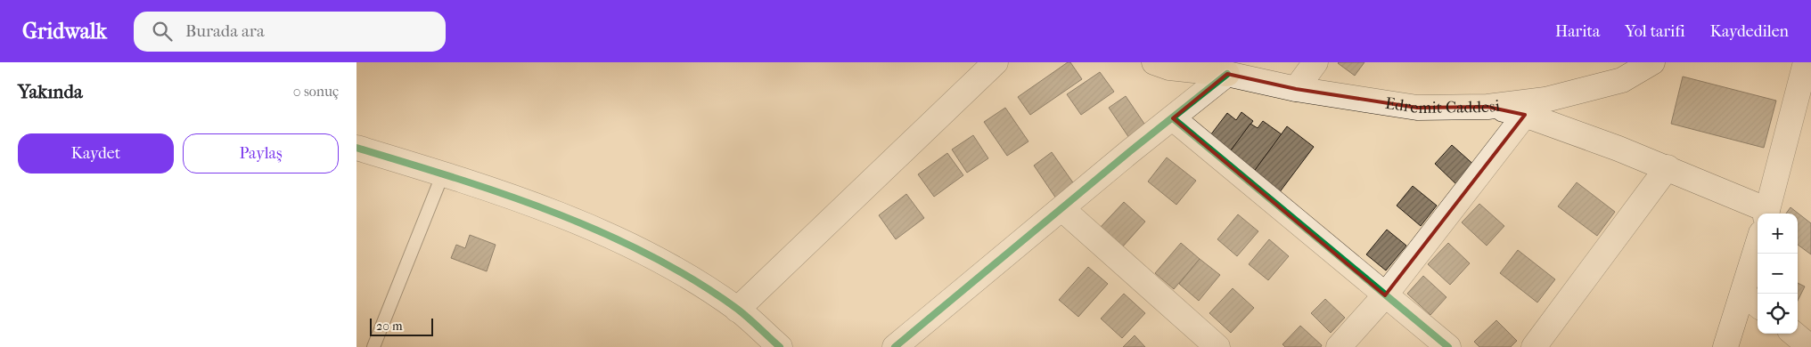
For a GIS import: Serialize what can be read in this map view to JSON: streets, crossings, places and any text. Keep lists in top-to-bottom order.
{
  "streets": {
    "main road": ["Edremit Caddesi"]
  },
  "scale_bar": "20 m",
  "page": {
    "header": "Gridwalk",
    "search": "Burada ara",
    "nav": ["Harita", "Yol tarifi", "Kaydedilen"],
    "heading": ["Yakında", "0 sonuç"],
    "buttons": ["Kaydet", "Paylaş"],
    "map_buttons": ["+", "−"],
    "scale": "20 m"
  }
}
